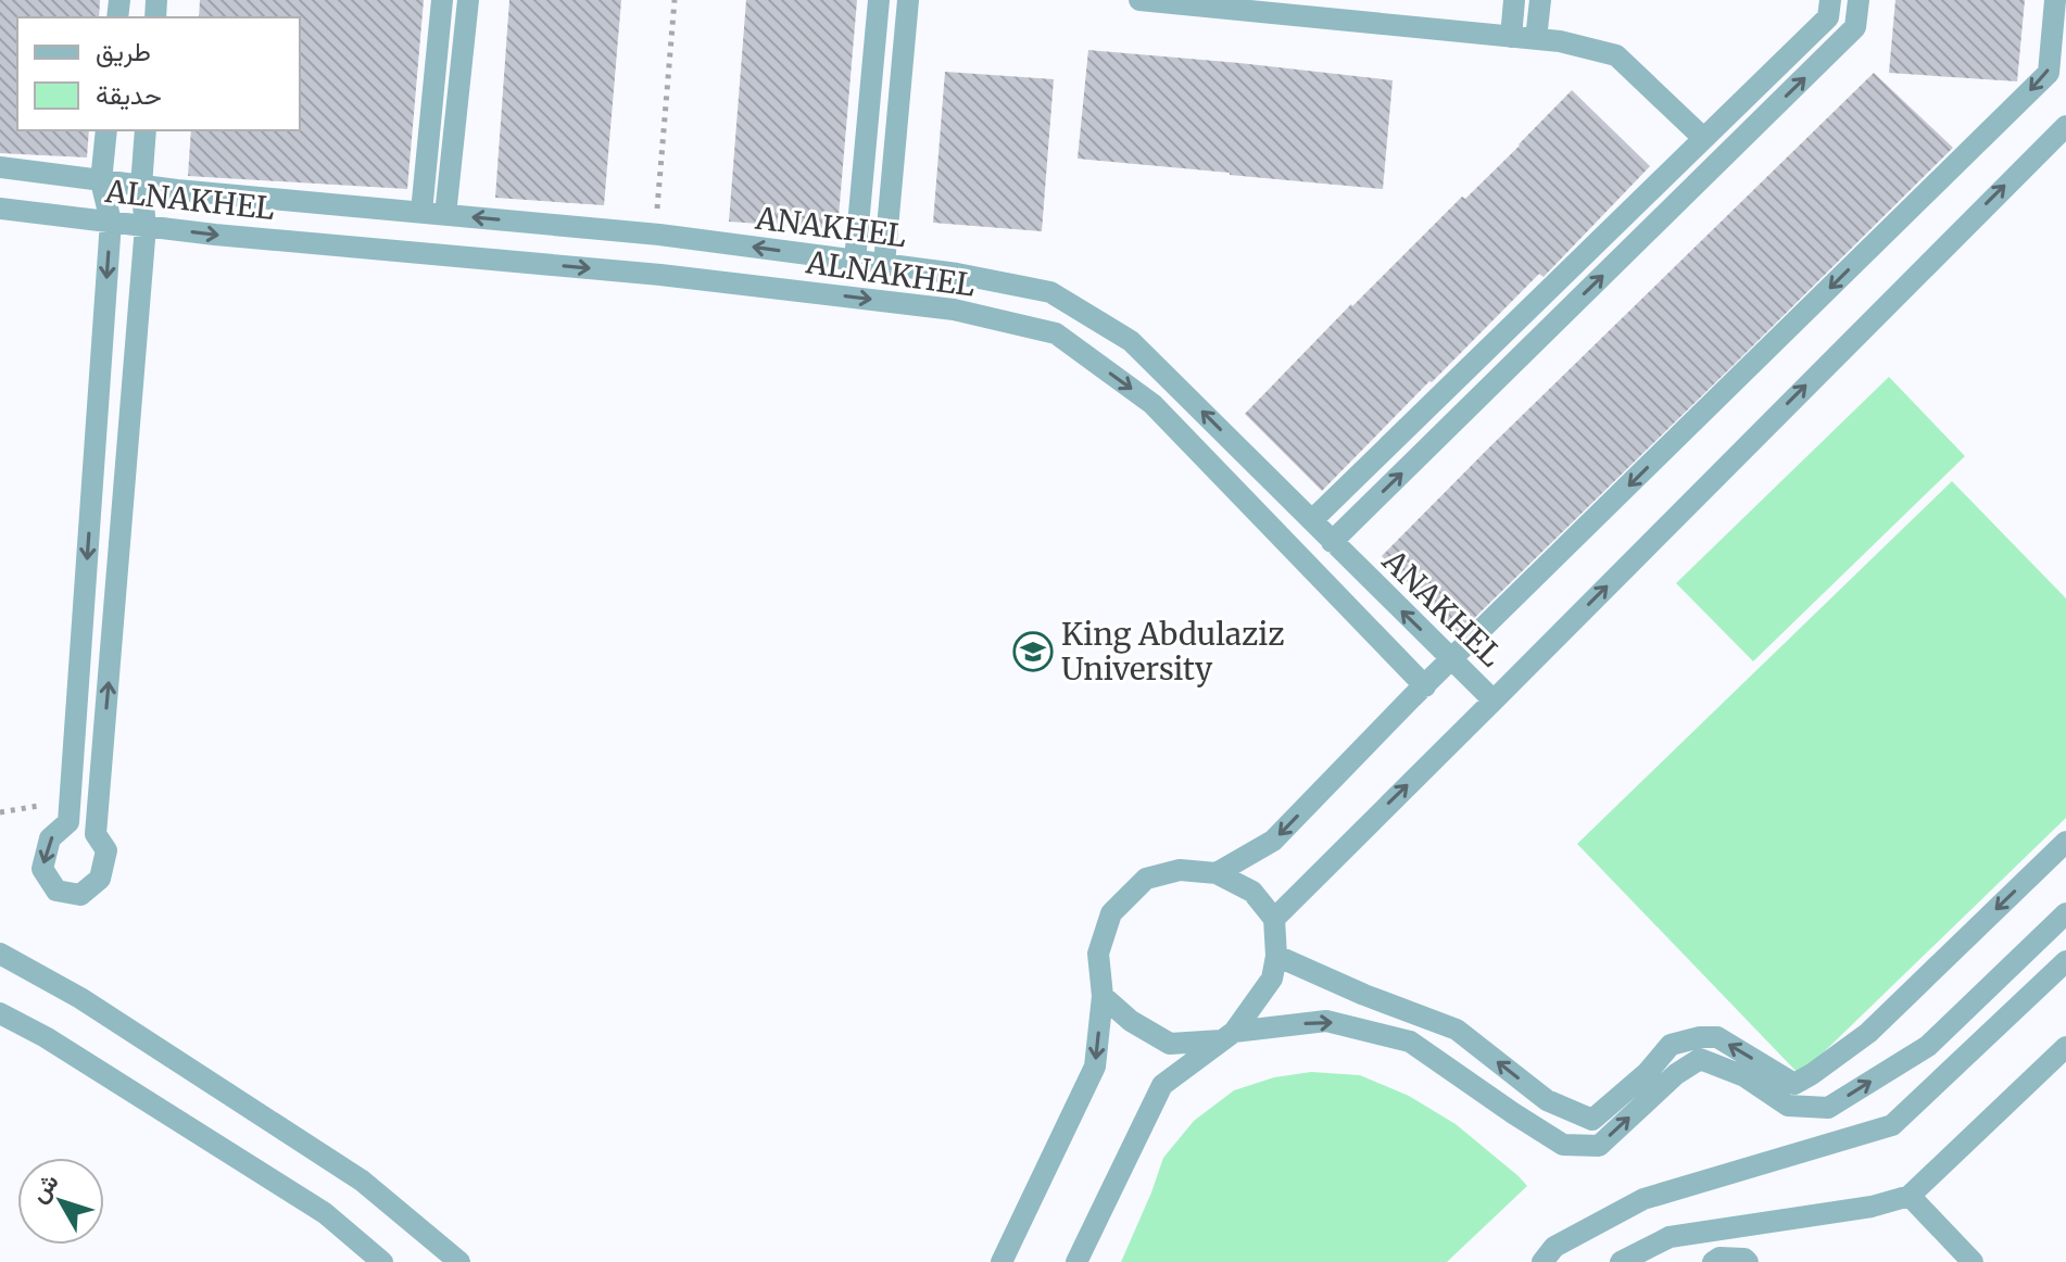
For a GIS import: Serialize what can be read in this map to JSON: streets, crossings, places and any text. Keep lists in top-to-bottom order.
{
  "streets": {
    "street": ["ALNAKHEL", "ANAKHEL"]
  },
  "one_way": ["ALNAKHEL", "ANAKHEL"],
  "places": {
    "school or university": ["King Abdulaziz University"]
  },
  "legend": ["طريق", "حديقة"],
  "north": "top left"
}
